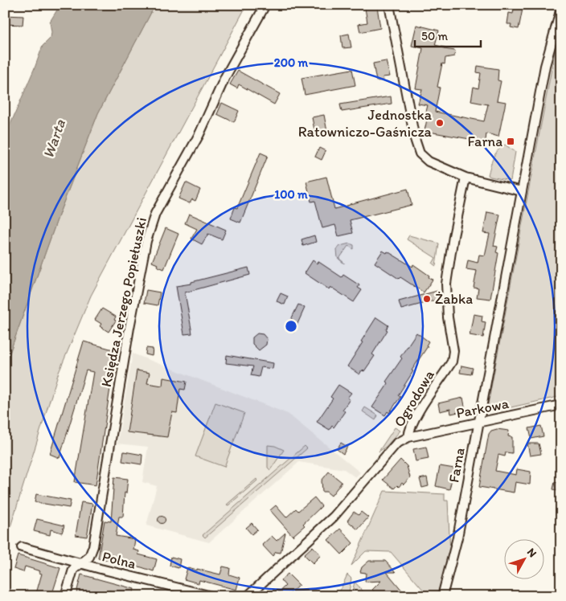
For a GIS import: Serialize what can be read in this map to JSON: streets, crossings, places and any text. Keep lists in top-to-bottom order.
{
  "streets": {
    "street": [
      "Księdza Jerzego Popiełuszki",
      "Ogrodowa",
      "Parkowa",
      "Farna",
      "Polna"
    ]
  },
  "crossings": [
    ["Księdza Jerzego Popiełuszki", "Polna"],
    ["Ogrodowa", "Parkowa"],
    ["Parkowa", "Farna"]
  ],
  "water": ["Warta"],
  "places": {
    "other": ["Jednostka Ratowniczo-Gaśnicza", "Żabka"],
    "transit": ["Farna"]
  },
  "scale_bar": "50 m",
  "north": "top right",
  "rings": ["200 m", "100 m"]
}
